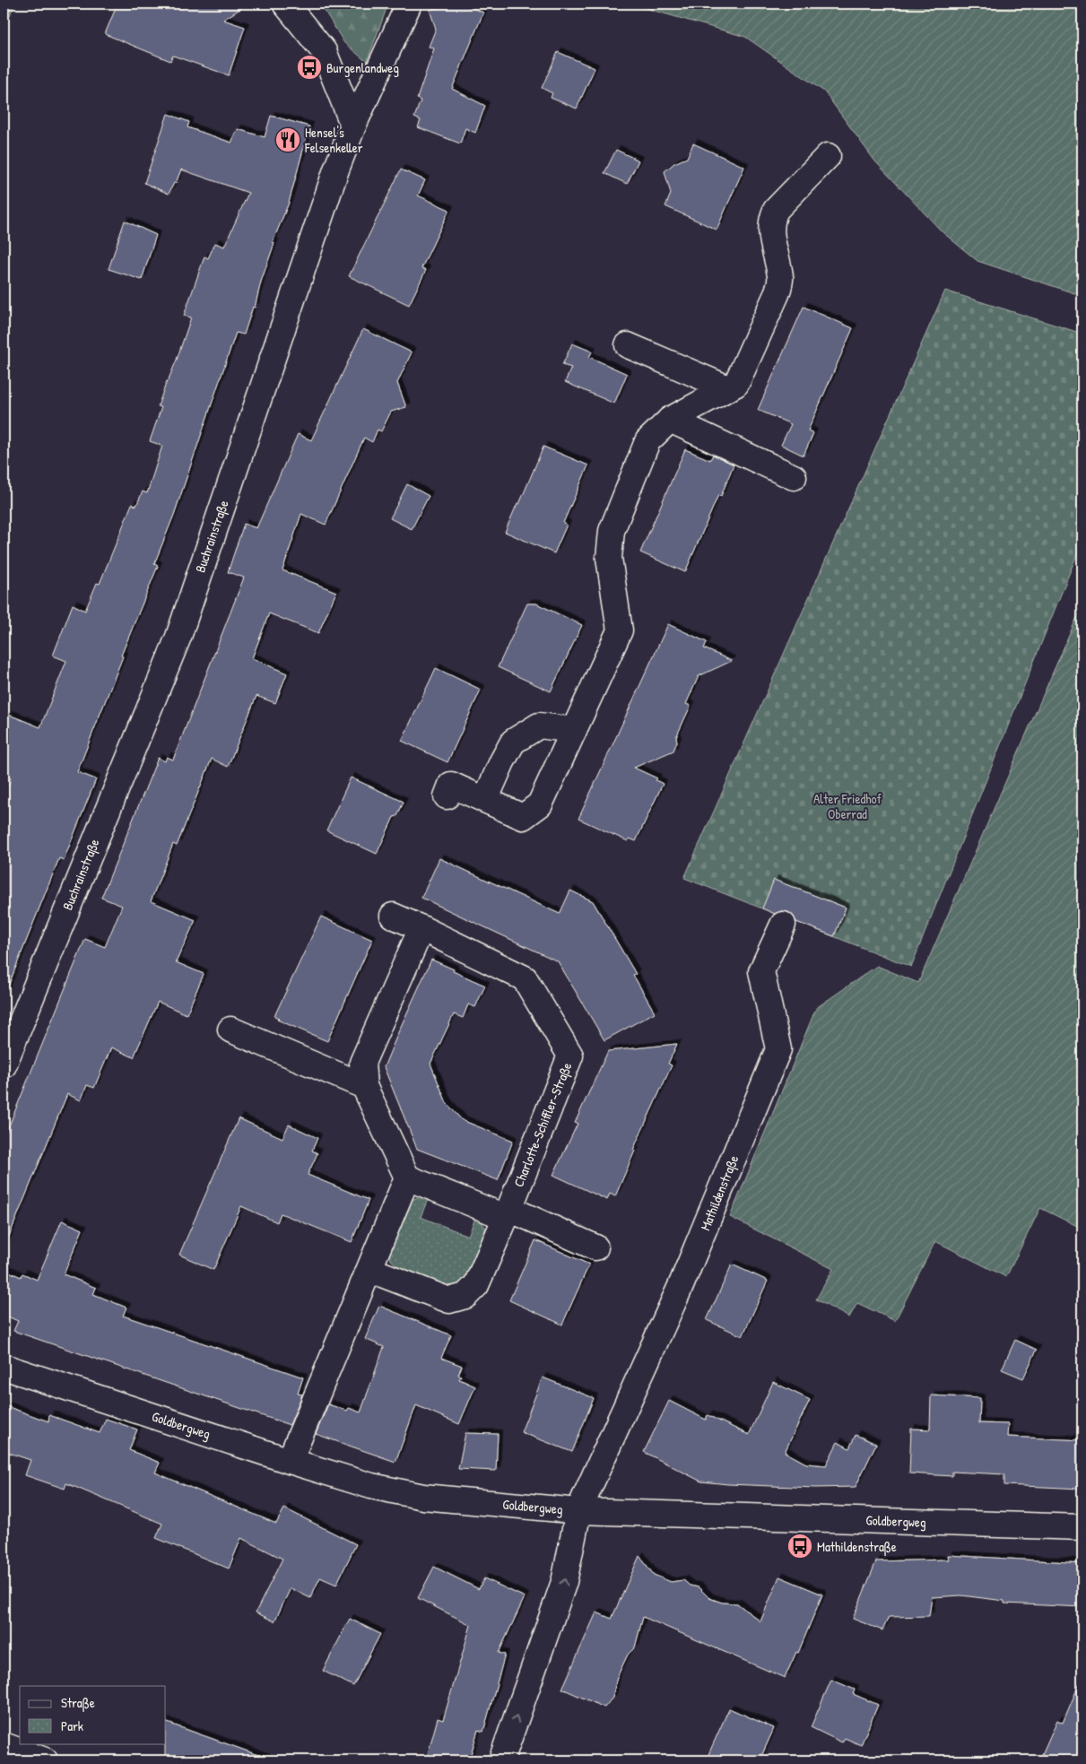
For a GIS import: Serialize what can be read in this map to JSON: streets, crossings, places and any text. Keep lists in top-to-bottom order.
{
  "streets": {
    "street": [
      "Buchrainstraße",
      "Charlotte-Schiffler-Straße",
      "Mathildenstraße",
      "Goldbergweg"
    ]
  },
  "crossings": [
    ["Mathildenstraße", "Goldbergweg"]
  ],
  "parks": ["Alter Friedhof Oberrad"],
  "places": {
    "bus stop": ["Burgenlandweg", "Mathildenstraße"],
    "restaurant": ["Hensel's Felsenkeller"]
  },
  "legend": ["Straße", "Park"]
}
